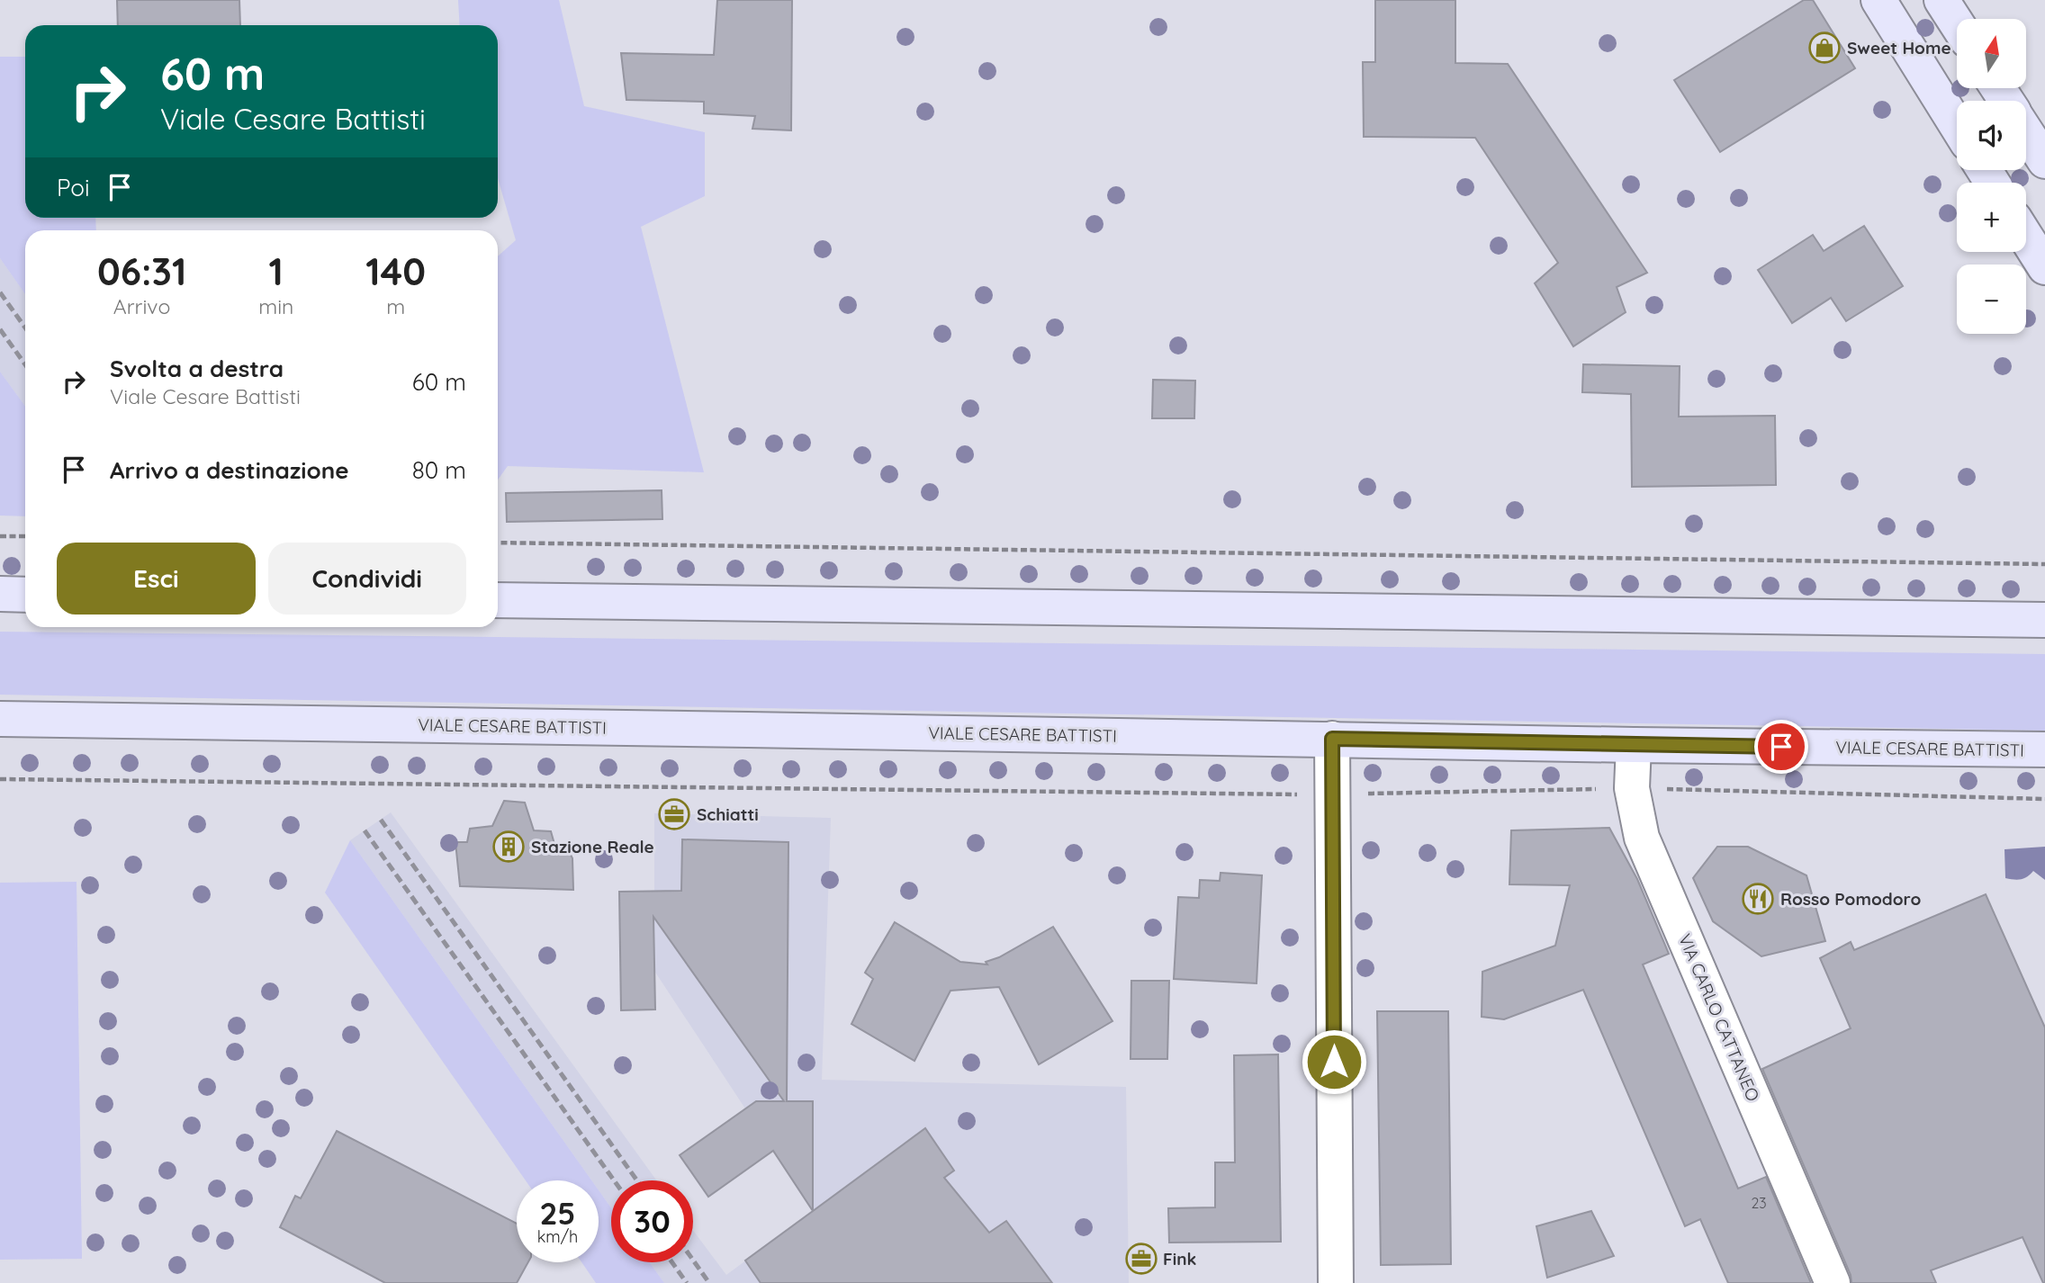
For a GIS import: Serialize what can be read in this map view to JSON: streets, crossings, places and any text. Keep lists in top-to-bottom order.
{
  "streets": {
    "main road": ["VIALE CESARE BATTISTI"],
    "street": ["VIA CARLO CATTANEO"]
  },
  "crossings": [
    ["VIALE CESARE BATTISTI", "VIA CARLO CATTANEO"]
  ],
  "places": {
    "shop": ["Sweet Home"],
    "office": ["Schiatti", "Fink"],
    "building": ["Stazione Reale"],
    "restaurant": ["Rosso Pomodoro"]
  },
  "house_numbers": ["23"],
  "north": "top",
  "page": {
    "map_buttons": ["+", "−"],
    "turn": ["60 m", "Viale Cesare Battisti"],
    "then": "Poi",
    "eta": [
      "06:31",
      "Arrivo",
      "1",
      "min",
      "140",
      "m"
    ],
    "list": [
      {
        "name": "Svolta a destra",
        "note": "Viale Cesare Battisti",
        "value": "60 m"
      },
      {
        "name": "Arrivo a destinazione",
        "value": "80 m"
      }
    ],
    "buttons": ["Esci", "Condividi"],
    "speed": "25 km/h",
    "limit": "30"
  }
}
